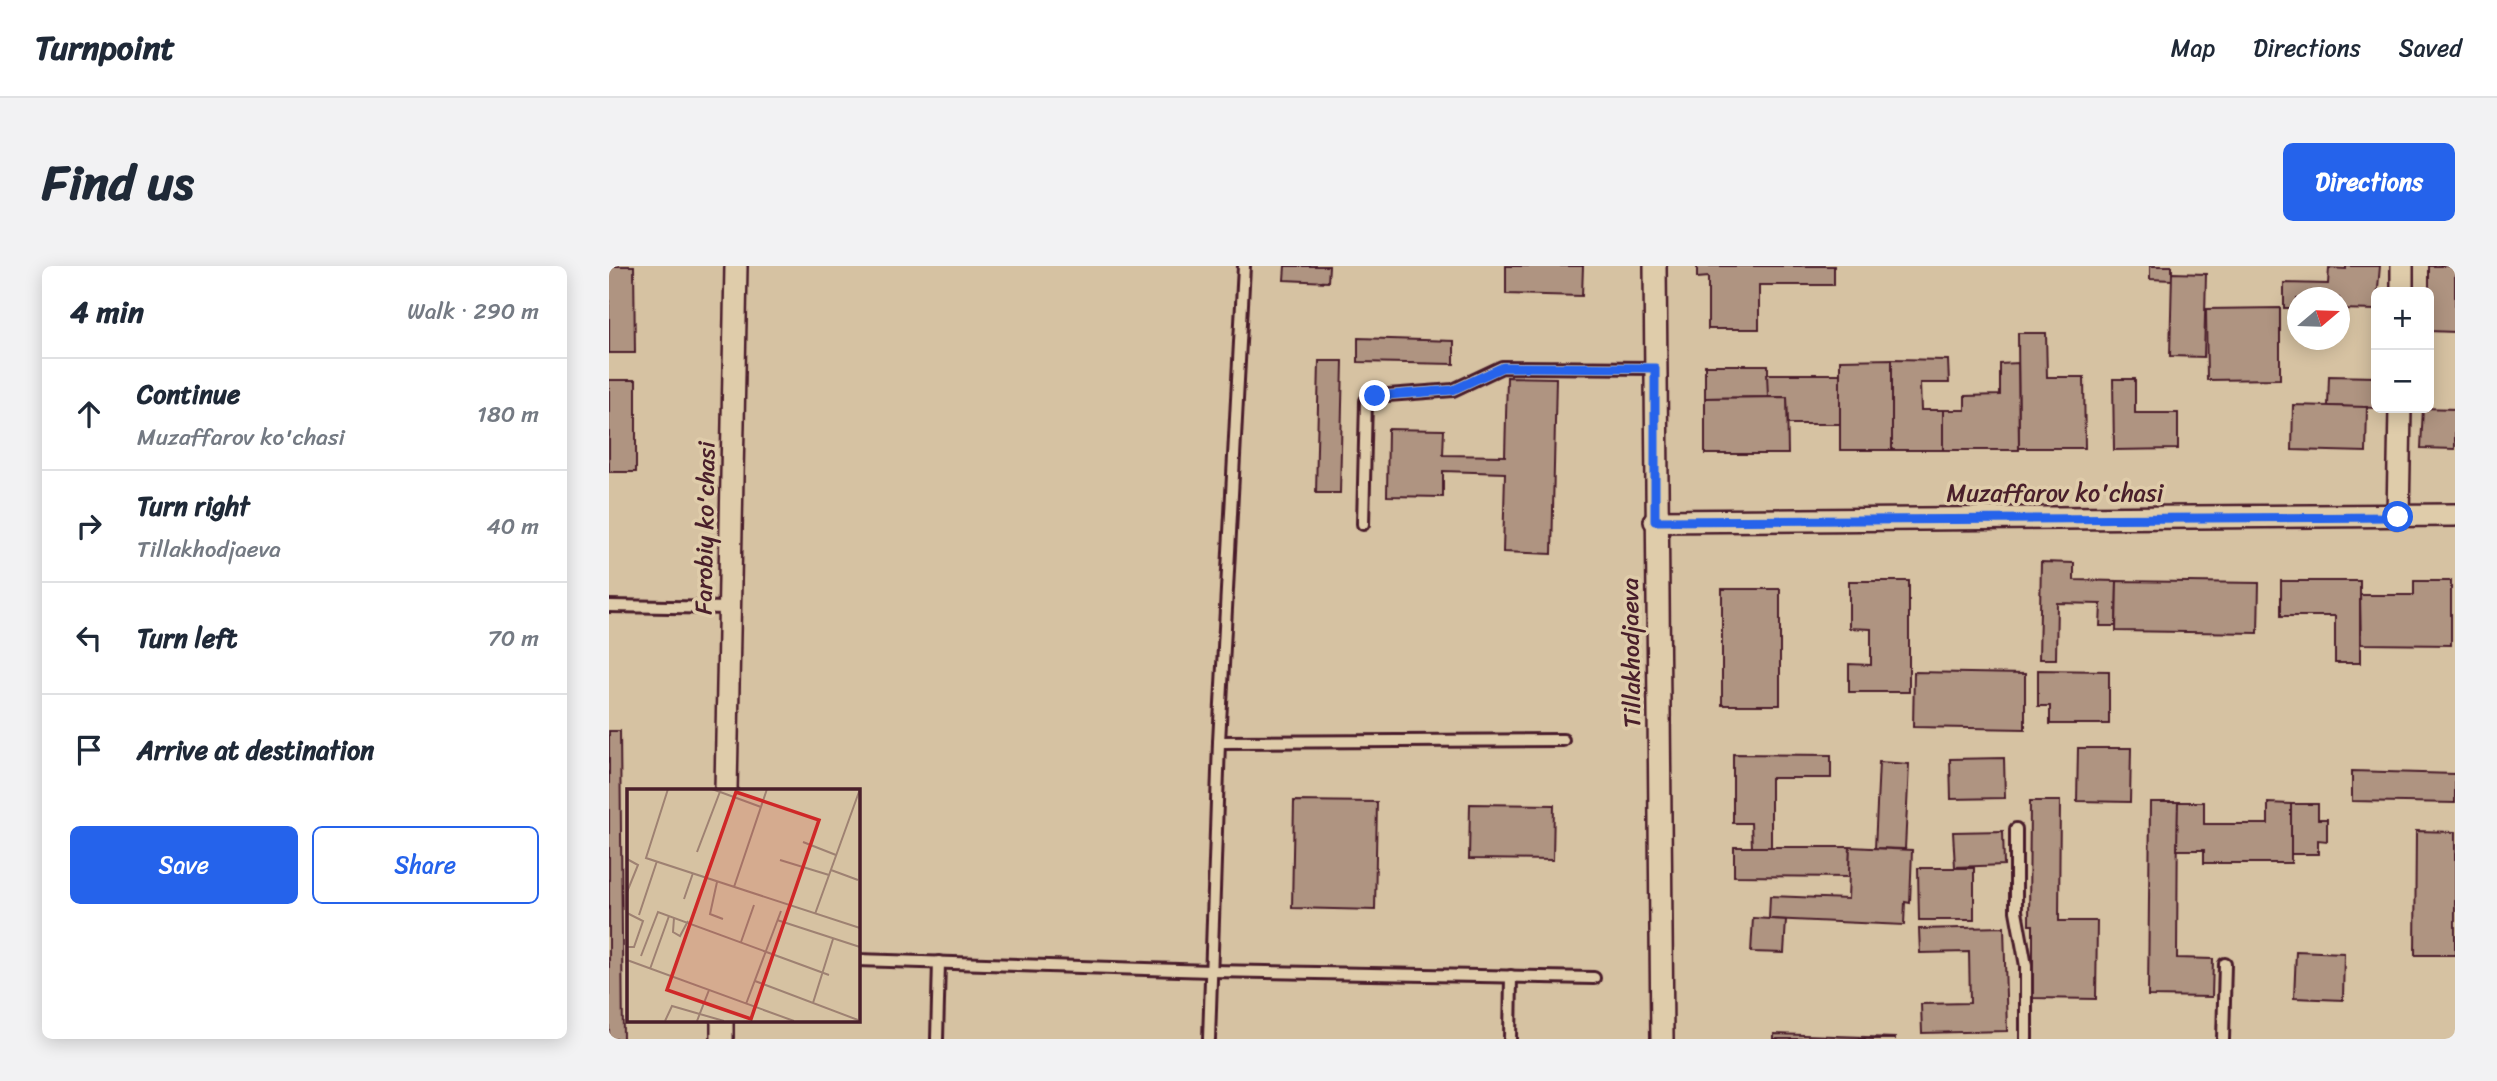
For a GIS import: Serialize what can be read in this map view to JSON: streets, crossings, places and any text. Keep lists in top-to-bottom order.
{
  "streets": {
    "street": ["Muzaffarov ko'chasi", "Farobiy ko'chasi", "Tillakhodjaeva"]
  },
  "crossings": [
    ["Muzaffarov ko'chasi", "Tillakhodjaeva"]
  ],
  "north": "right",
  "page": {
    "header": "Turnpoint",
    "nav": ["Map", "Directions", "Saved"],
    "title": "Find us",
    "buttons": [
      "Directions",
      ["Save", "Share"]
    ],
    "heading": ["4 min", "Walk · 290 m"],
    "map_buttons": ["+", "−"],
    "list": [
      ["Continue", "Muzaffarov ko'chasi", "180 m"],
      ["Turn right", "Tillakhodjaeva", "40 m"],
      ["Turn left", "70 m"],
      "Arrive at destination"
    ]
  }
}
